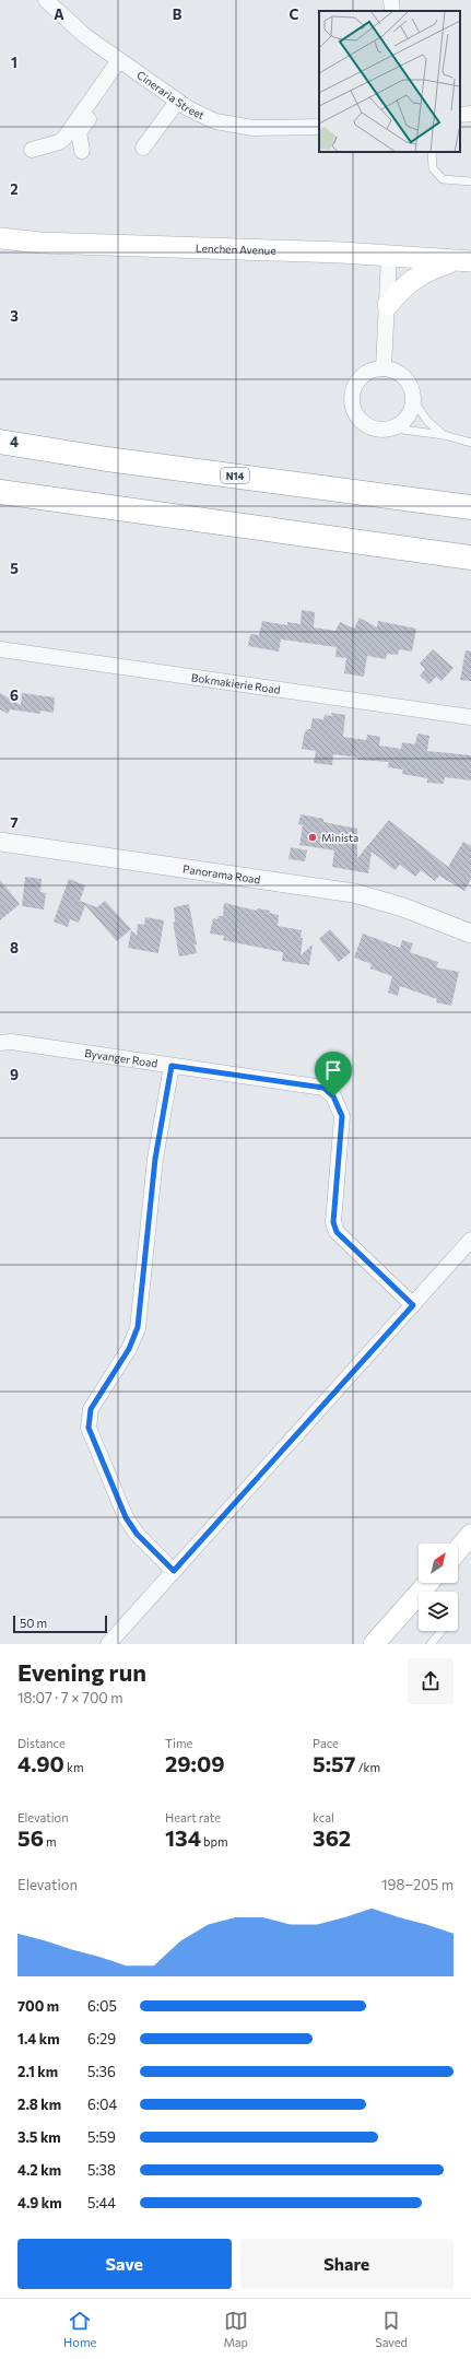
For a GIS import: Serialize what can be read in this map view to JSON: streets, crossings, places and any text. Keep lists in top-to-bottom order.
{
  "streets": {
    "highway": ["N14"],
    "main road": ["Lenchen Avenue"],
    "street": [
      "Cineraria Street",
      "Bokmakierie Road",
      "Panorama Road",
      "Byvanger Road"
    ]
  },
  "places": ["Minista"],
  "scale_bar": "50 m",
  "north": "top right",
  "page": {
    "scale": "50 m",
    "heading": ["Evening run", "18:07 · 7 × 700 m"],
    "stats": [
      ["Distance", "4.90 km"],
      ["Time", "29:09"],
      ["Pace", "5:57 /km"],
      ["Elevation", "56 m"],
      ["Heart rate", "134 bpm"],
      ["kcal", "362"]
    ],
    "chart": ["Elevation", "198–205 m"],
    "list": [
      {
        "name": "700 m",
        "note": "6:05"
      },
      {
        "name": "1.4 km",
        "note": "6:29"
      },
      {
        "name": "2.1 km",
        "note": "5:36"
      },
      {
        "name": "2.8 km",
        "note": "6:04"
      },
      {
        "name": "3.5 km",
        "note": "5:59"
      },
      {
        "name": "4.2 km",
        "note": "5:38"
      },
      {
        "name": "4.9 km",
        "note": "5:44"
      }
    ],
    "buttons": ["Save", "Share"],
    "tabs": ["Home", "Map", "Saved"]
  },
  "grid": {
    "columns": ["A", "B", "C"],
    "rows": [
      "1",
      "2",
      "3",
      "4",
      "5",
      "6",
      "7",
      "8",
      "9"
    ]
  }
}
